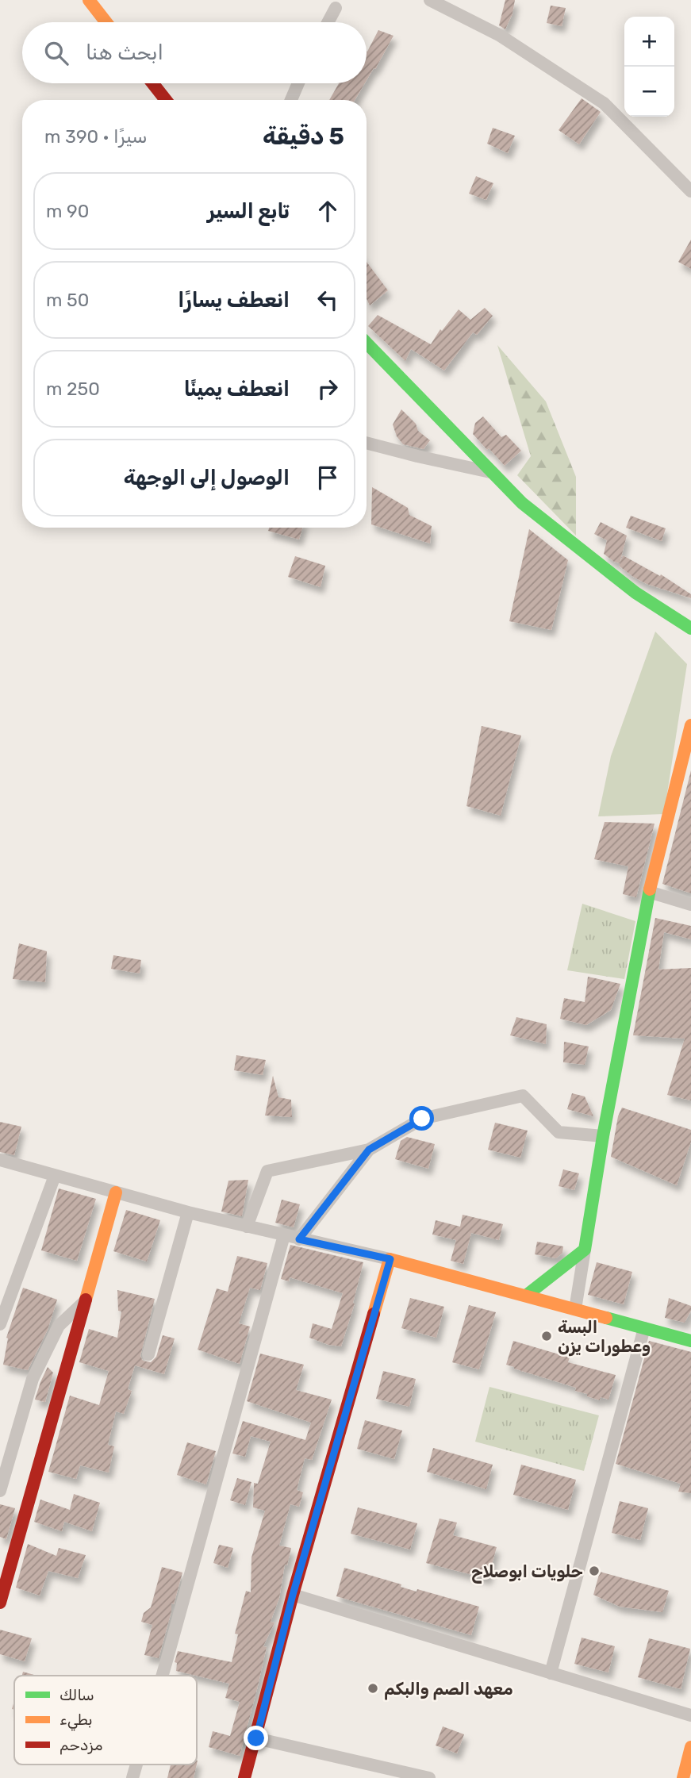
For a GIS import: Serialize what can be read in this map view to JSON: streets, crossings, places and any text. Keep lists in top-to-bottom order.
{
  "places": ["البسة وعطورات يزن", "حلويات ابوصلاح", "معهد الصم والبكم"],
  "legend": ["سالك", "بطيء", "مزدحم"],
  "page": {
    "map_buttons": ["+", "−"],
    "search": "ابحث هنا",
    "heading": ["5 دقيقة", "سيرًا · 390 m"],
    "list": [
      ["تابع السير", "90 m"],
      ["انعطف يسارًا", "50 m"],
      ["انعطف يمينًا", "250 m"],
      "الوصول إلى الوجهة"
    ]
  }
}
